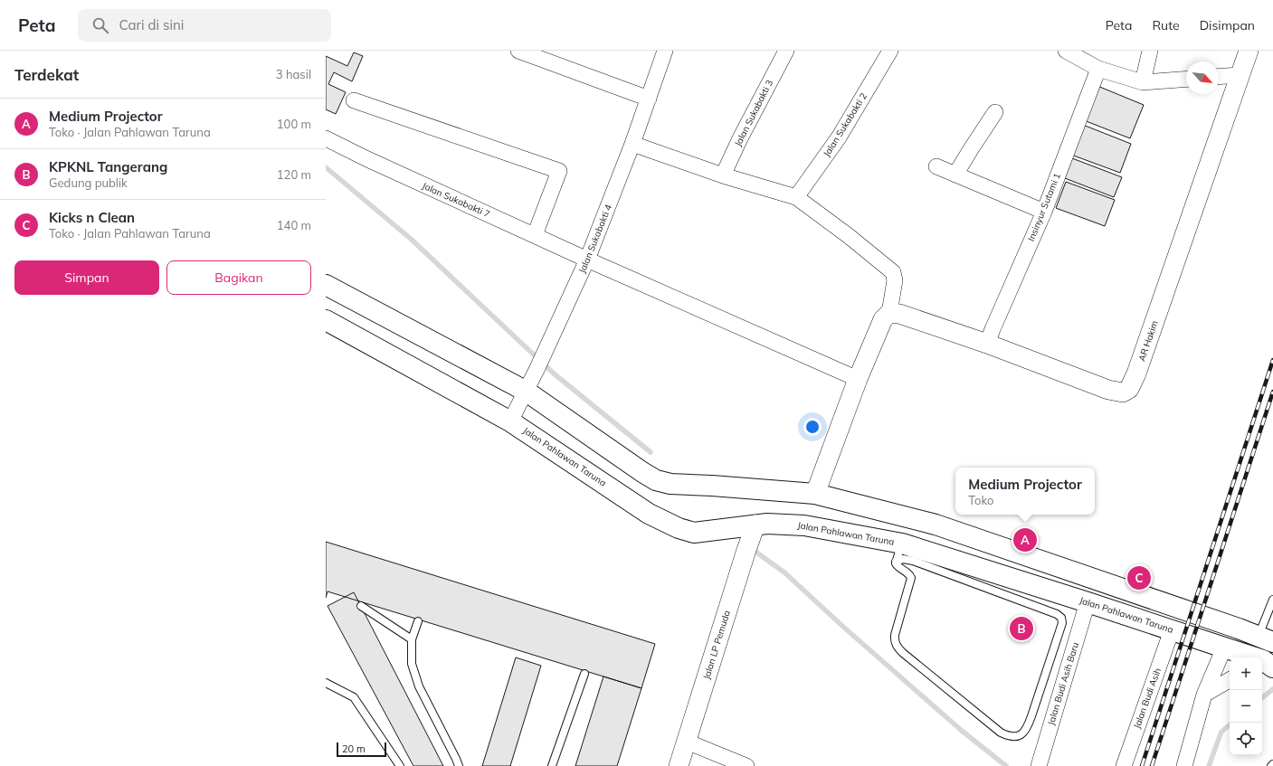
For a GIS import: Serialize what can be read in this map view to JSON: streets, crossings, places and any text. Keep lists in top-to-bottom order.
{
  "streets": {
    "main road": ["Jalan Pahlawan Taruna"],
    "street": [
      "Jalan Sukabakti 3",
      "Jalan Sukabakti 2",
      "Jalan Sukabakti 7",
      "Insinyur Sutami 1",
      "Jalan Sukabakti 4",
      "AR Hakim",
      "Jalan LP Pemuda",
      "Jalan Budi Asih Baru",
      "Jalan Budi Asih"
    ]
  },
  "crossings": [
    ["Jalan Sukabakti 7", "Jalan Sukabakti 4"],
    ["Insinyur Sutami 1", "AR Hakim"],
    ["Jalan Sukabakti 4", "Jalan Pahlawan Taruna"],
    ["Jalan Pahlawan Taruna", "Jalan LP Pemuda"],
    ["Jalan Pahlawan Taruna", "Jalan Budi Asih Baru"],
    ["Jalan Pahlawan Taruna", "Jalan Budi Asih"]
  ],
  "scale_bar": "20 m",
  "north": "bottom right",
  "page": {
    "header": "Peta",
    "search": "Cari di sini",
    "nav": ["Peta", "Rute", "Disimpan"],
    "heading": ["Terdekat", "3 hasil"],
    "list": [
      {
        "mark": "A",
        "name": "Medium Projector",
        "note": "Toko · Jalan Pahlawan Taruna",
        "value": "100 m"
      },
      {
        "mark": "B",
        "name": "KPKNL Tangerang",
        "note": "Gedung publik",
        "value": "120 m"
      },
      {
        "mark": "C",
        "name": "Kicks n Clean",
        "note": "Toko · Jalan Pahlawan Taruna",
        "value": "140 m"
      }
    ],
    "buttons": ["Simpan", "Bagikan"],
    "popup": ["Medium Projector", "Toko"],
    "pins": ["A", "C", "B"],
    "map_buttons": ["+", "−"],
    "scale": "20 m"
  }
}
